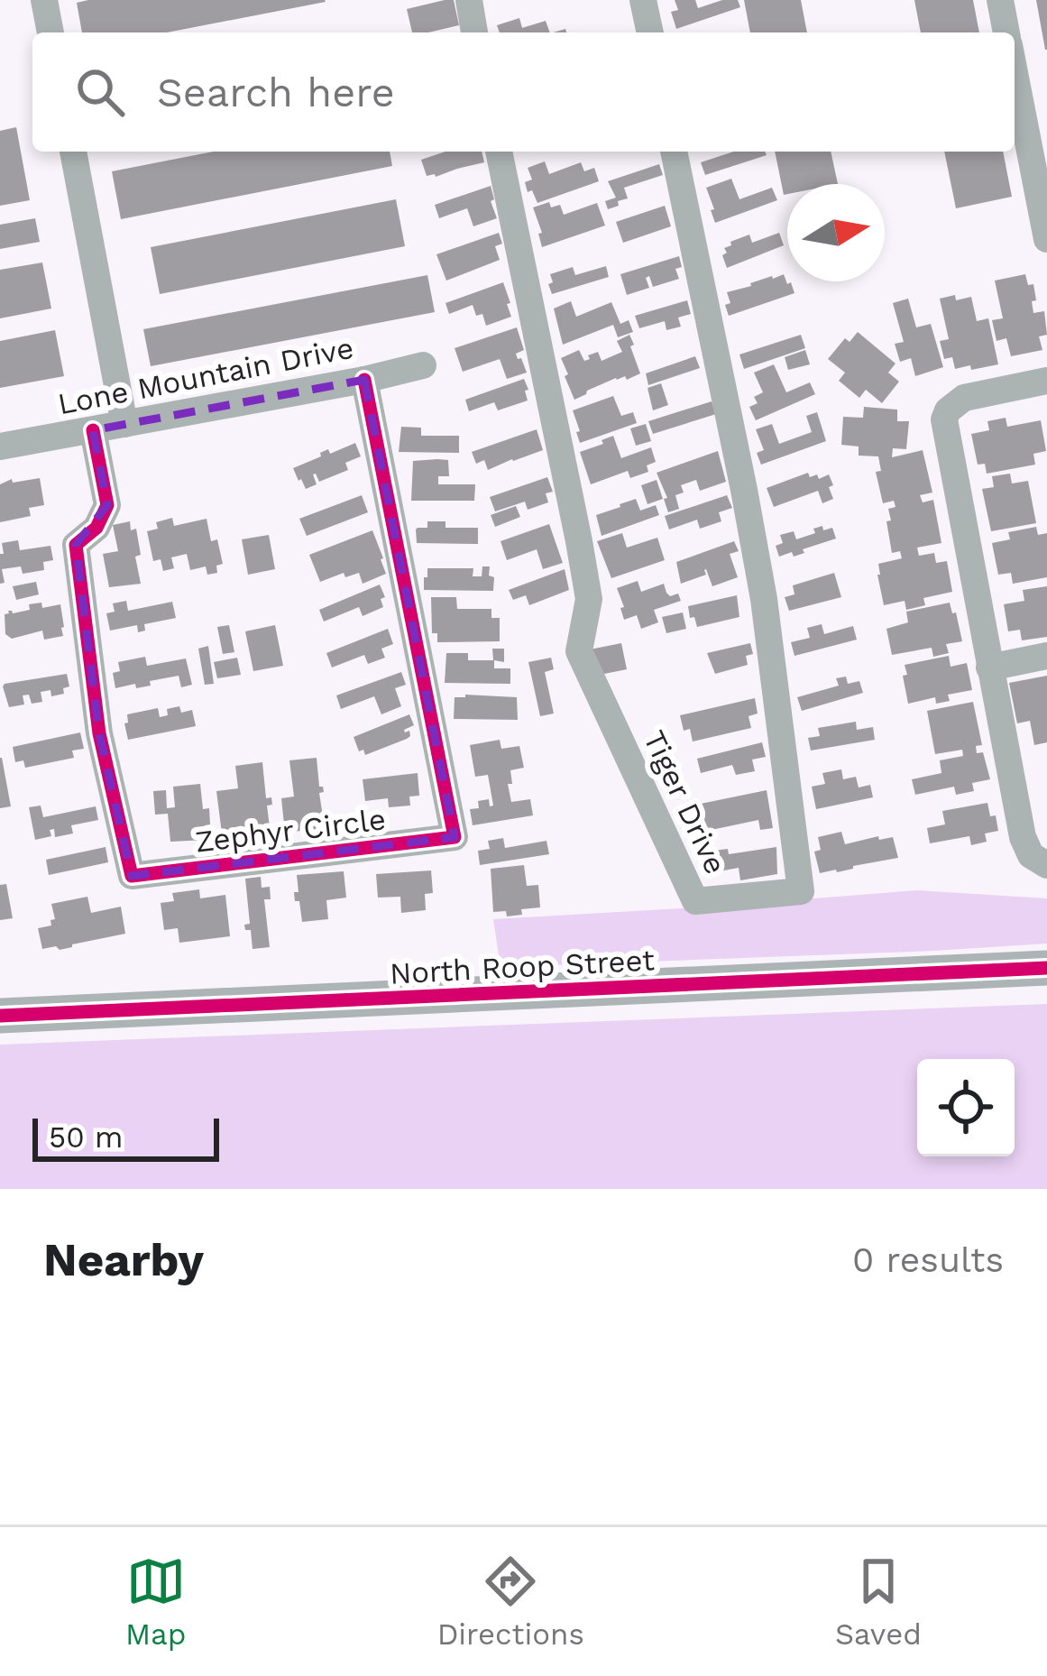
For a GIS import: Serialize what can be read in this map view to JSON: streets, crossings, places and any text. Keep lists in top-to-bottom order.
{
  "streets": {
    "main road": ["North Roop Street"],
    "street": ["Lone Mountain Drive", "Tiger Drive", "Zephyr Circle"]
  },
  "crossings": [
    ["Lone Mountain Drive", "Zephyr Circle"]
  ],
  "scale_bar": "50 m",
  "north": "right",
  "page": {
    "search": "Search here",
    "scale": "50 m",
    "heading": ["Nearby", "0 results"],
    "nav": ["Map", "Directions", "Saved"]
  }
}
